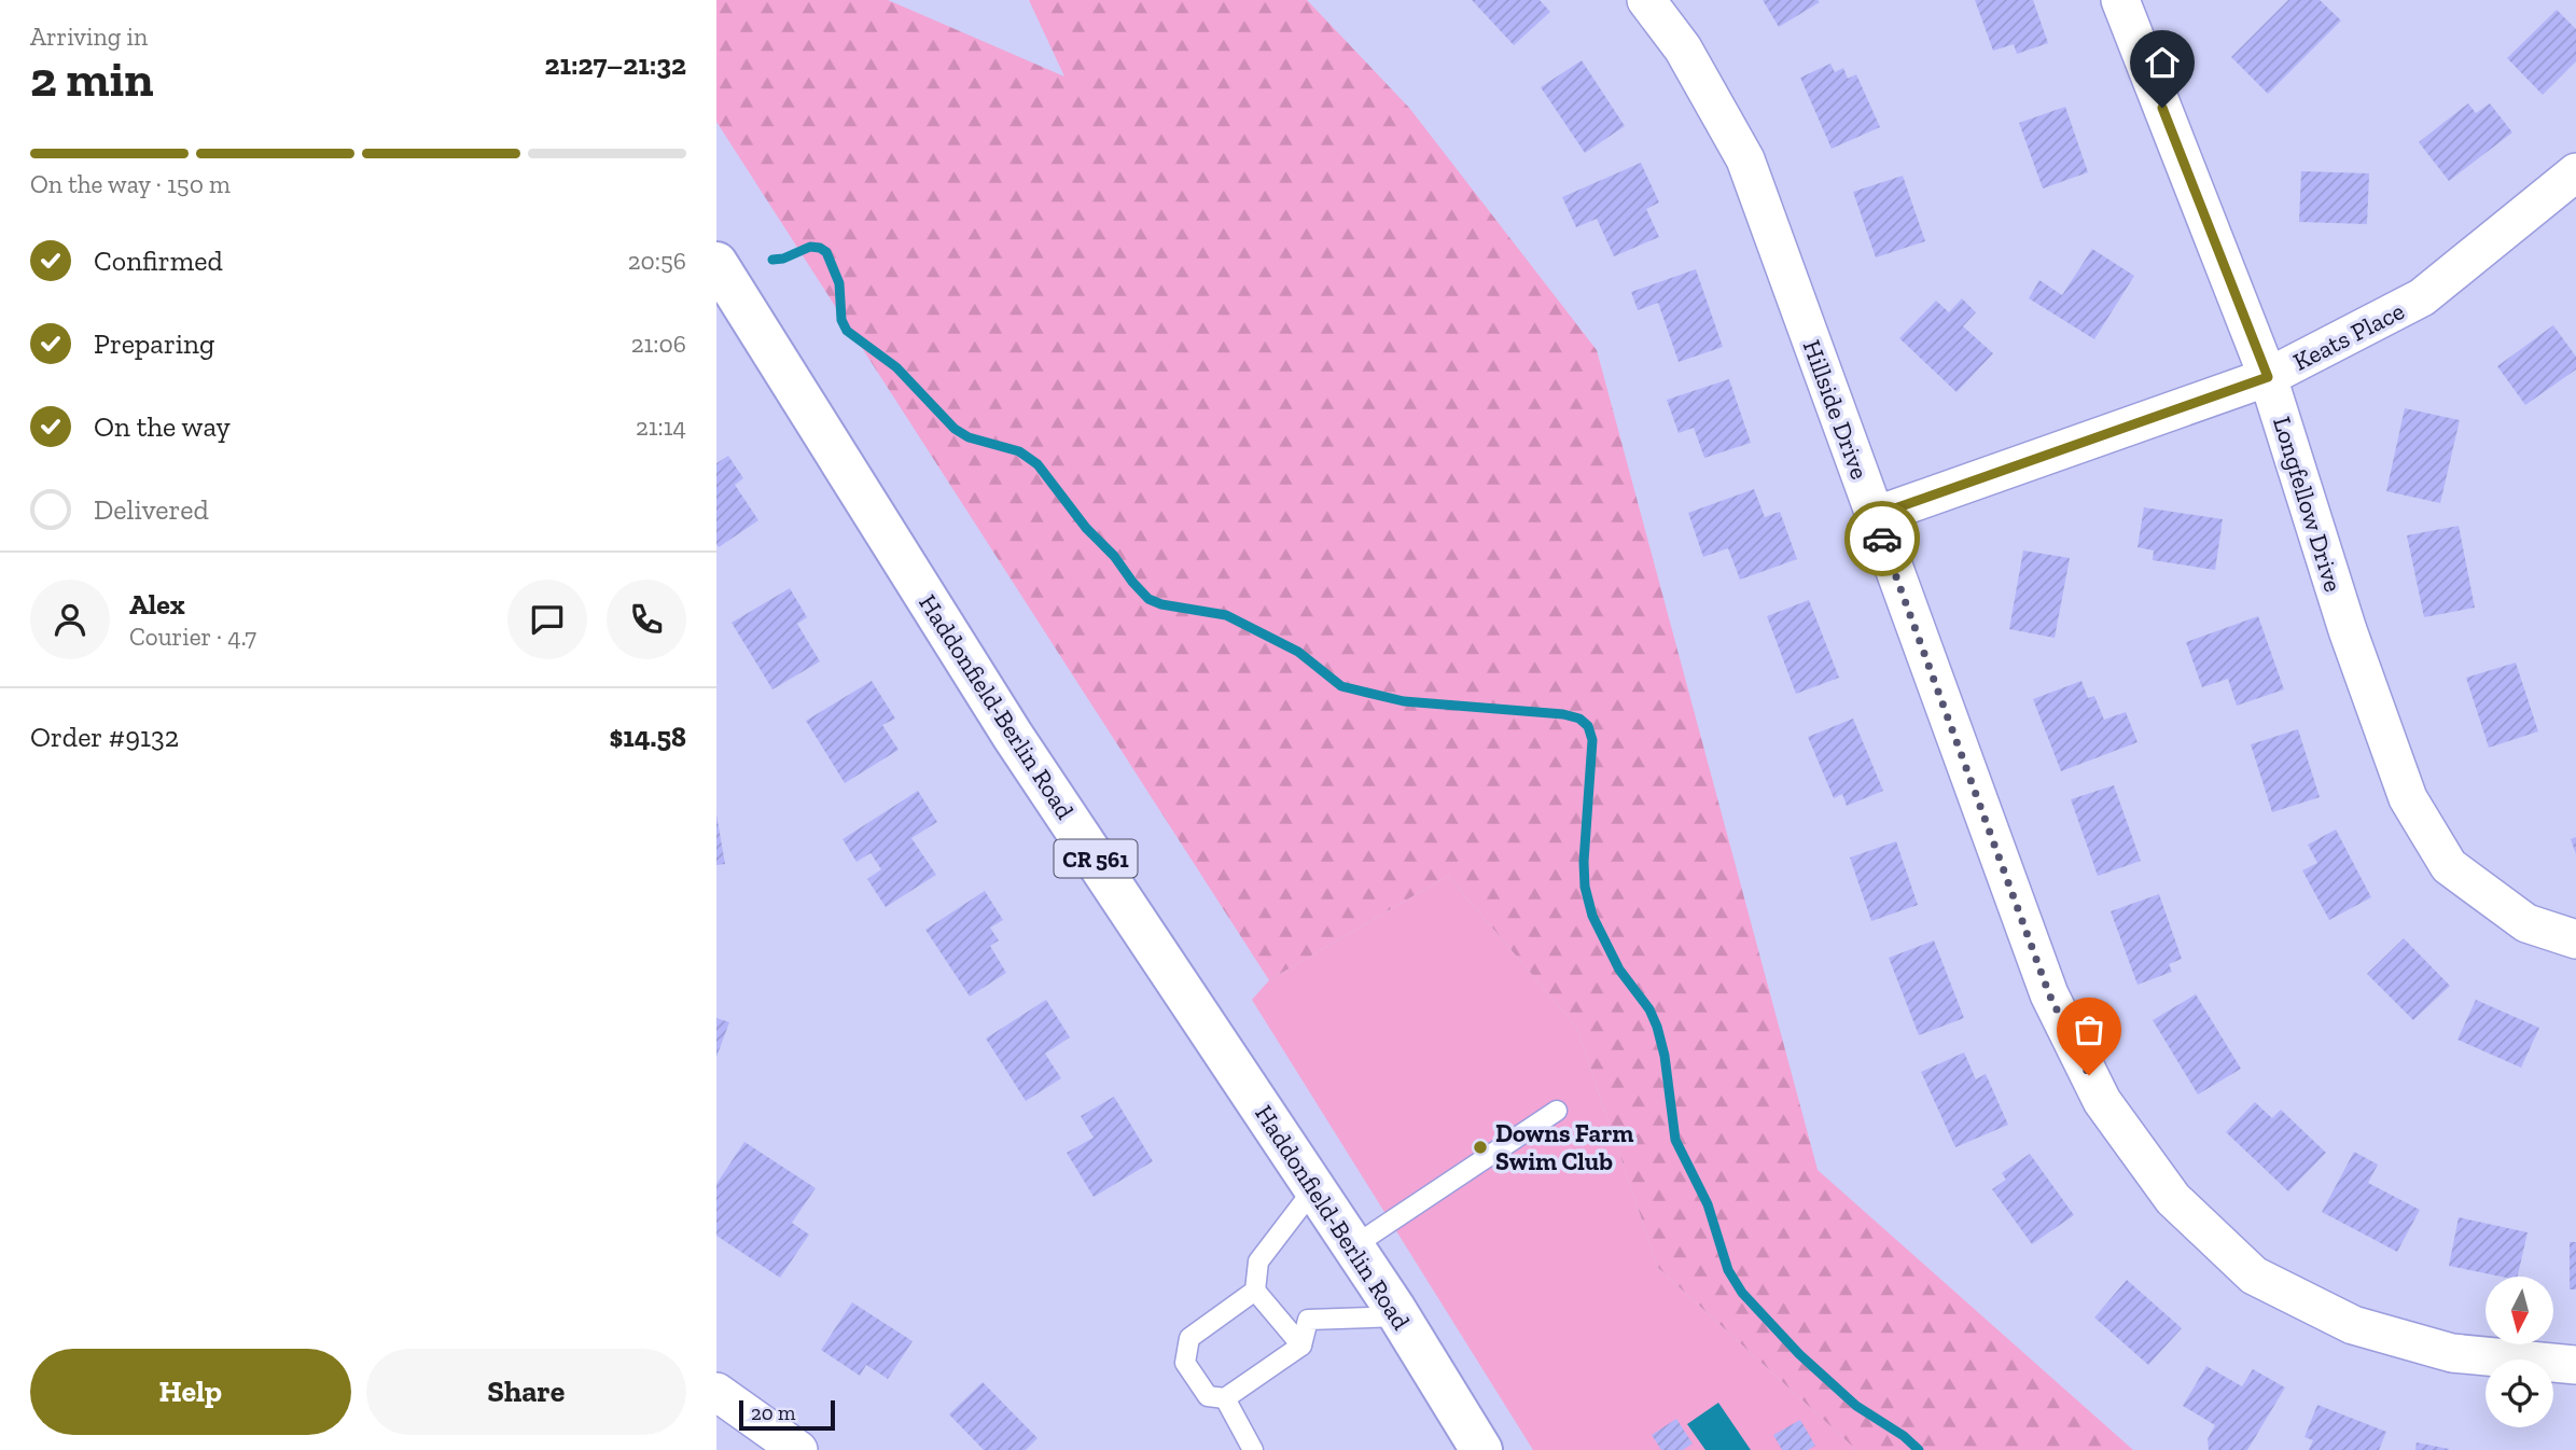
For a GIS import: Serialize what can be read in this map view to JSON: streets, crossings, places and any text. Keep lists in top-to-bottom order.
{
  "streets": {
    "main road": ["Haddonfield-Berlin Road", "CR 561"],
    "street": ["Keats Place", "Hillside Drive", "Longfellow Drive"]
  },
  "crossings": [
    ["Keats Place", "Hillside Drive"],
    ["Keats Place", "Longfellow Drive"]
  ],
  "places": ["Downs Farm Swim Club"],
  "scale_bar": "20 m",
  "north": "bottom",
  "page": {
    "heading": ["2 min", "Arriving in", "21:27–21:32"],
    "panel": [
      "Alex",
      "Courier · 4.7",
      "Order #9132",
      "$14.58"
    ],
    "bar": "On the way · 150 m",
    "list": [
      ["Confirmed", "20:56"],
      ["Preparing", "21:06"],
      ["On the way", "21:14"],
      "Delivered"
    ],
    "buttons": ["Help", "Share"],
    "scale": "20 m"
  }
}
